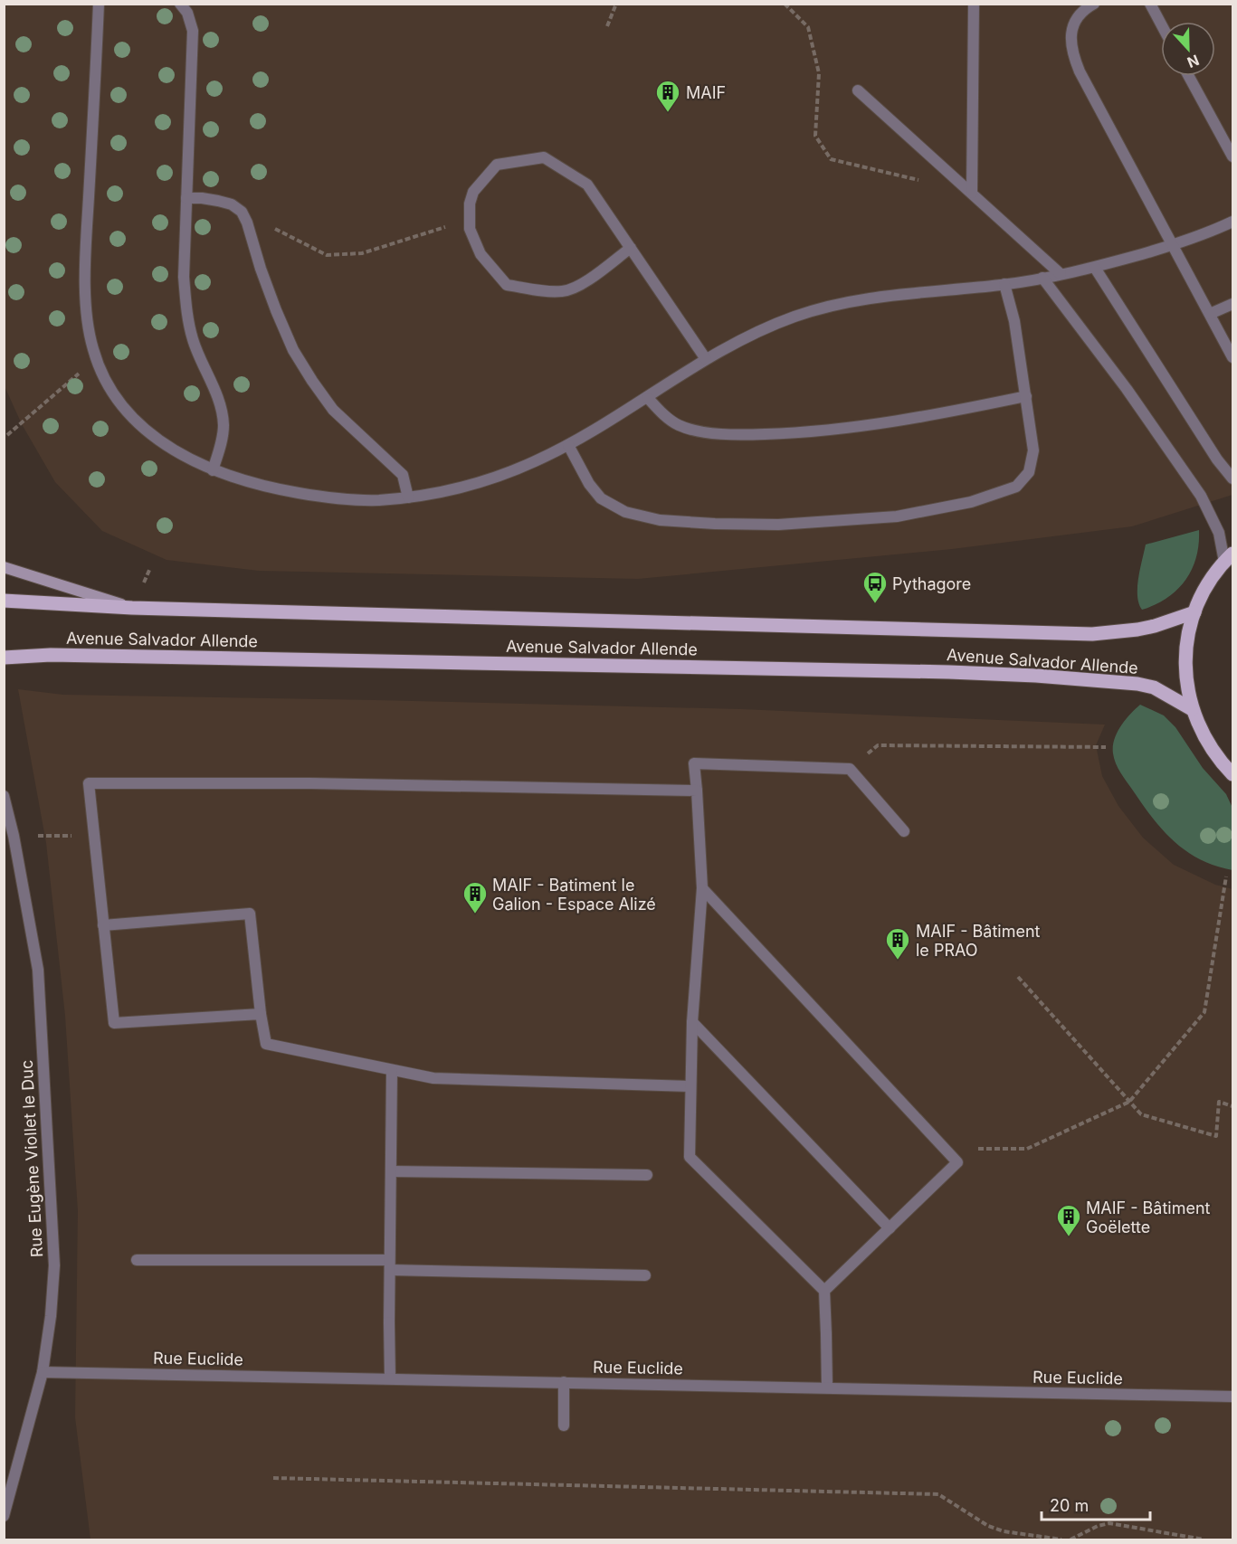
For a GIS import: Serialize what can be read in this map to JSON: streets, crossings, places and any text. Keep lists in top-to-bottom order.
{
  "streets": {
    "main road": ["Avenue Salvador Allende"],
    "street": ["Rue Eugène Viollet le Duc", "Rue Euclide"]
  },
  "crossings": [
    ["Rue Eugène Viollet le Duc", "Rue Euclide"]
  ],
  "places": {
    "building": [
      "MAIF",
      "MAIF - Batiment le Galion - Espace Alizé",
      "MAIF - Bâtiment le PRAO",
      "MAIF - Bâtiment Goëlette"
    ],
    "bus stop": ["Pythagore"]
  },
  "scale_bar": "20 m",
  "north": "bottom"
}
